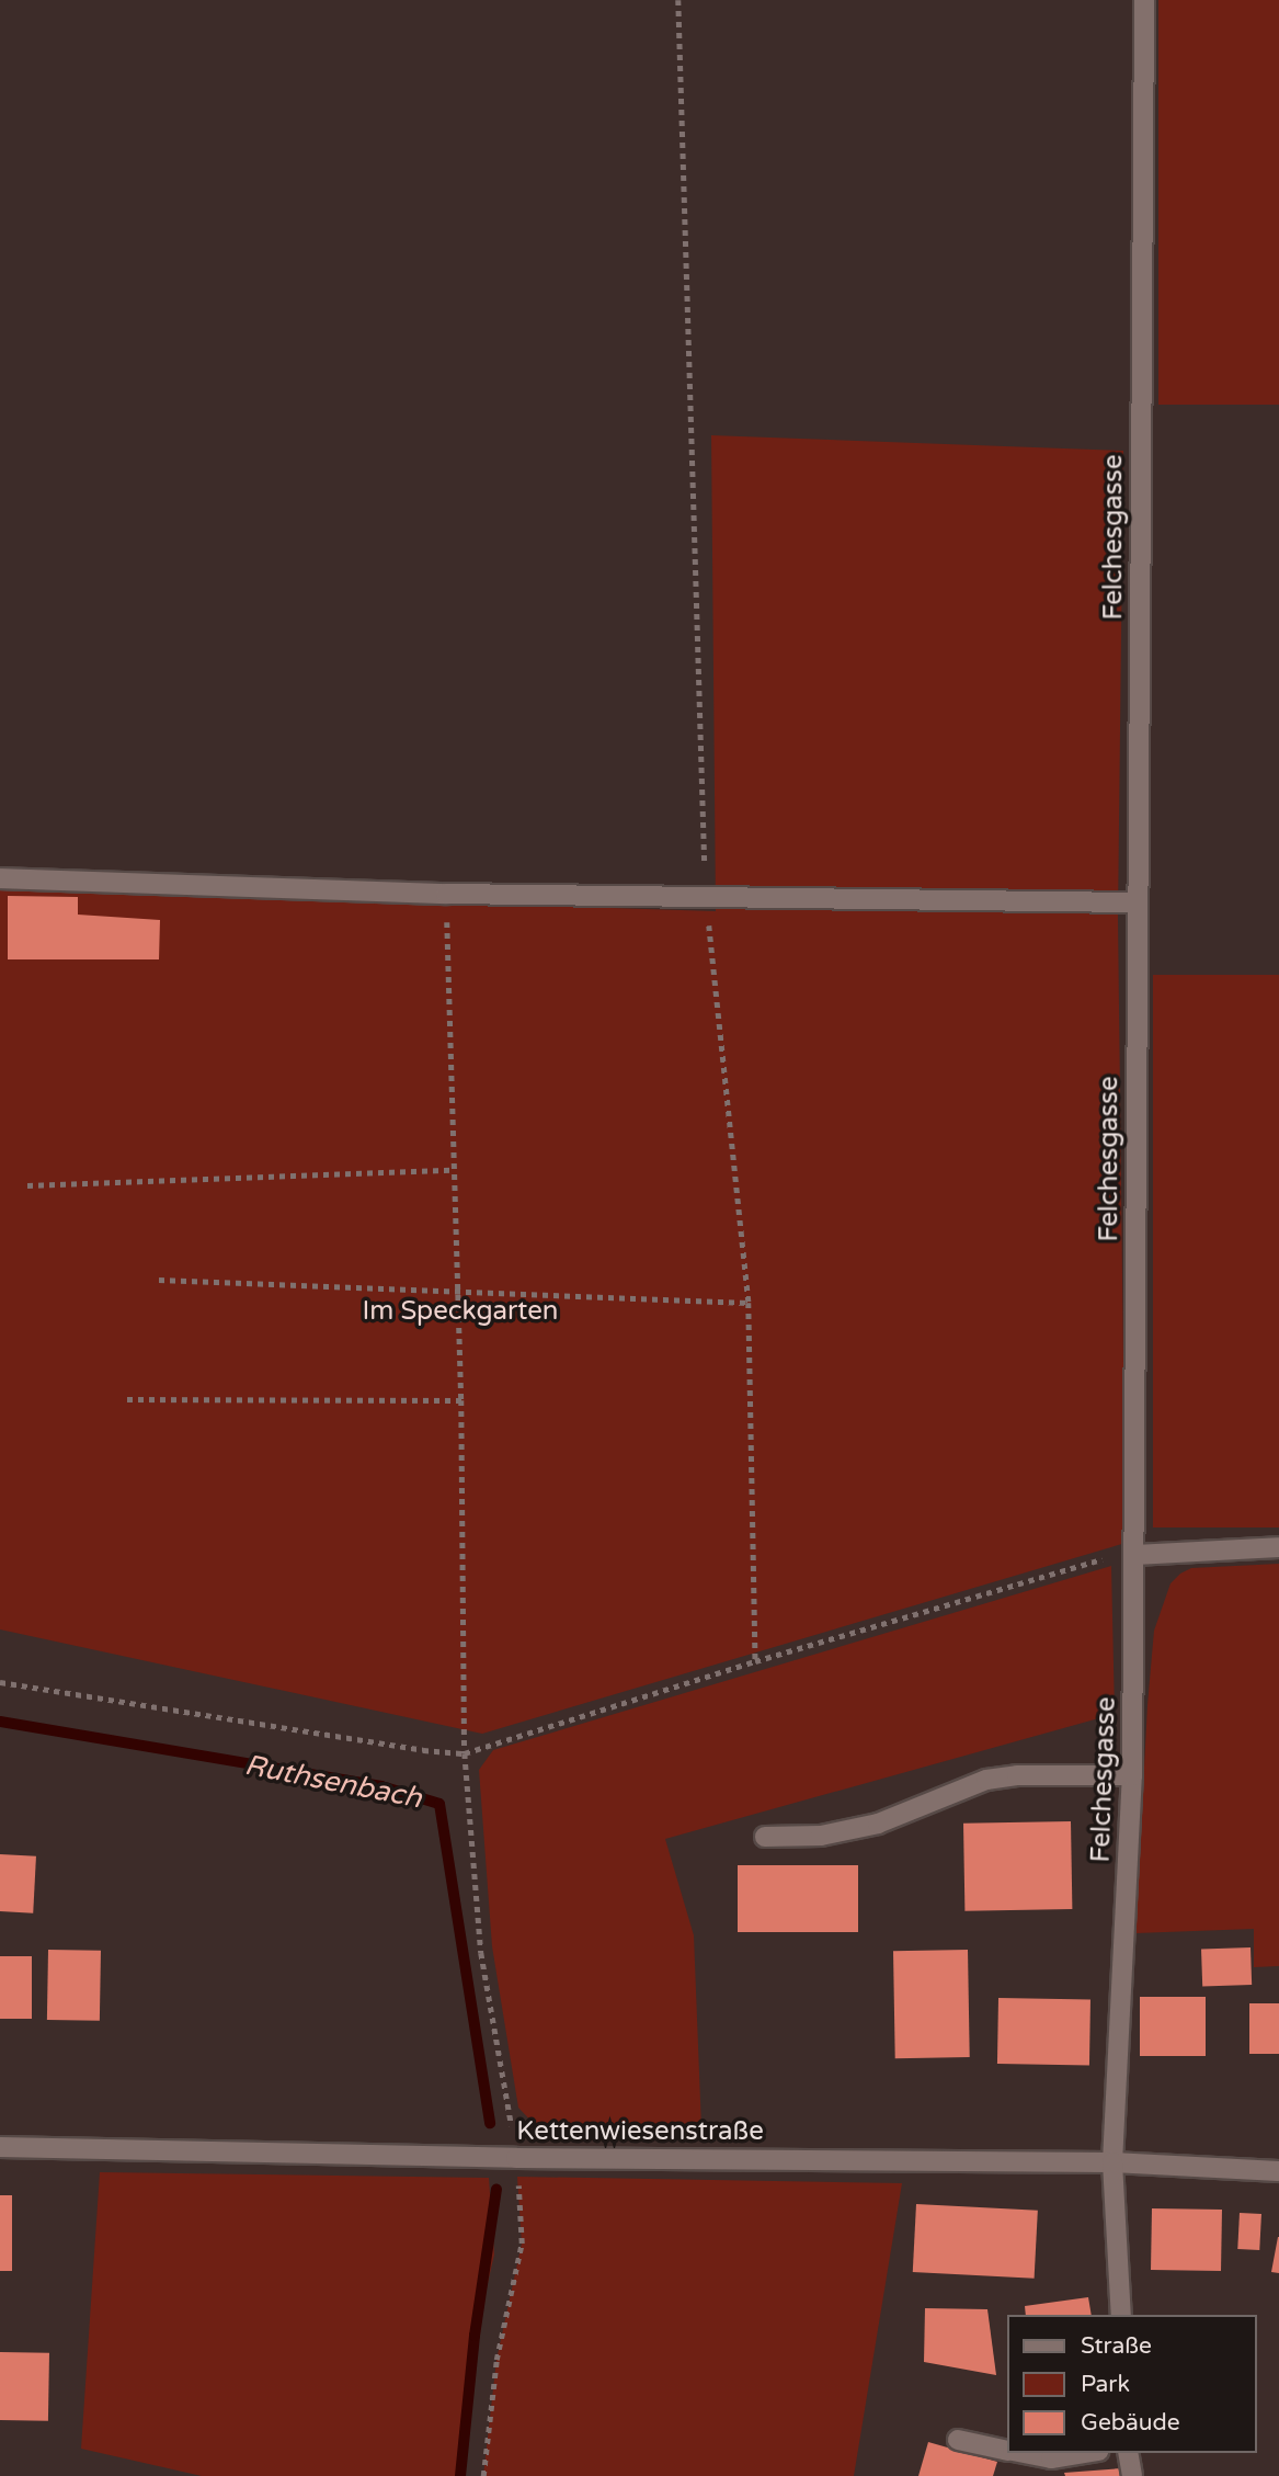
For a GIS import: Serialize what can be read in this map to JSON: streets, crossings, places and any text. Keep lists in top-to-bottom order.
{
  "streets": {
    "street": ["Felchesgasse", "Kettenwiesenstraße"]
  },
  "crossings": [
    ["Felchesgasse", "Kettenwiesenstraße"]
  ],
  "water": ["Ruthsenbach"],
  "parks": ["Im Speckgarten"],
  "legend": ["Straße", "Park", "Gebäude"]
}
